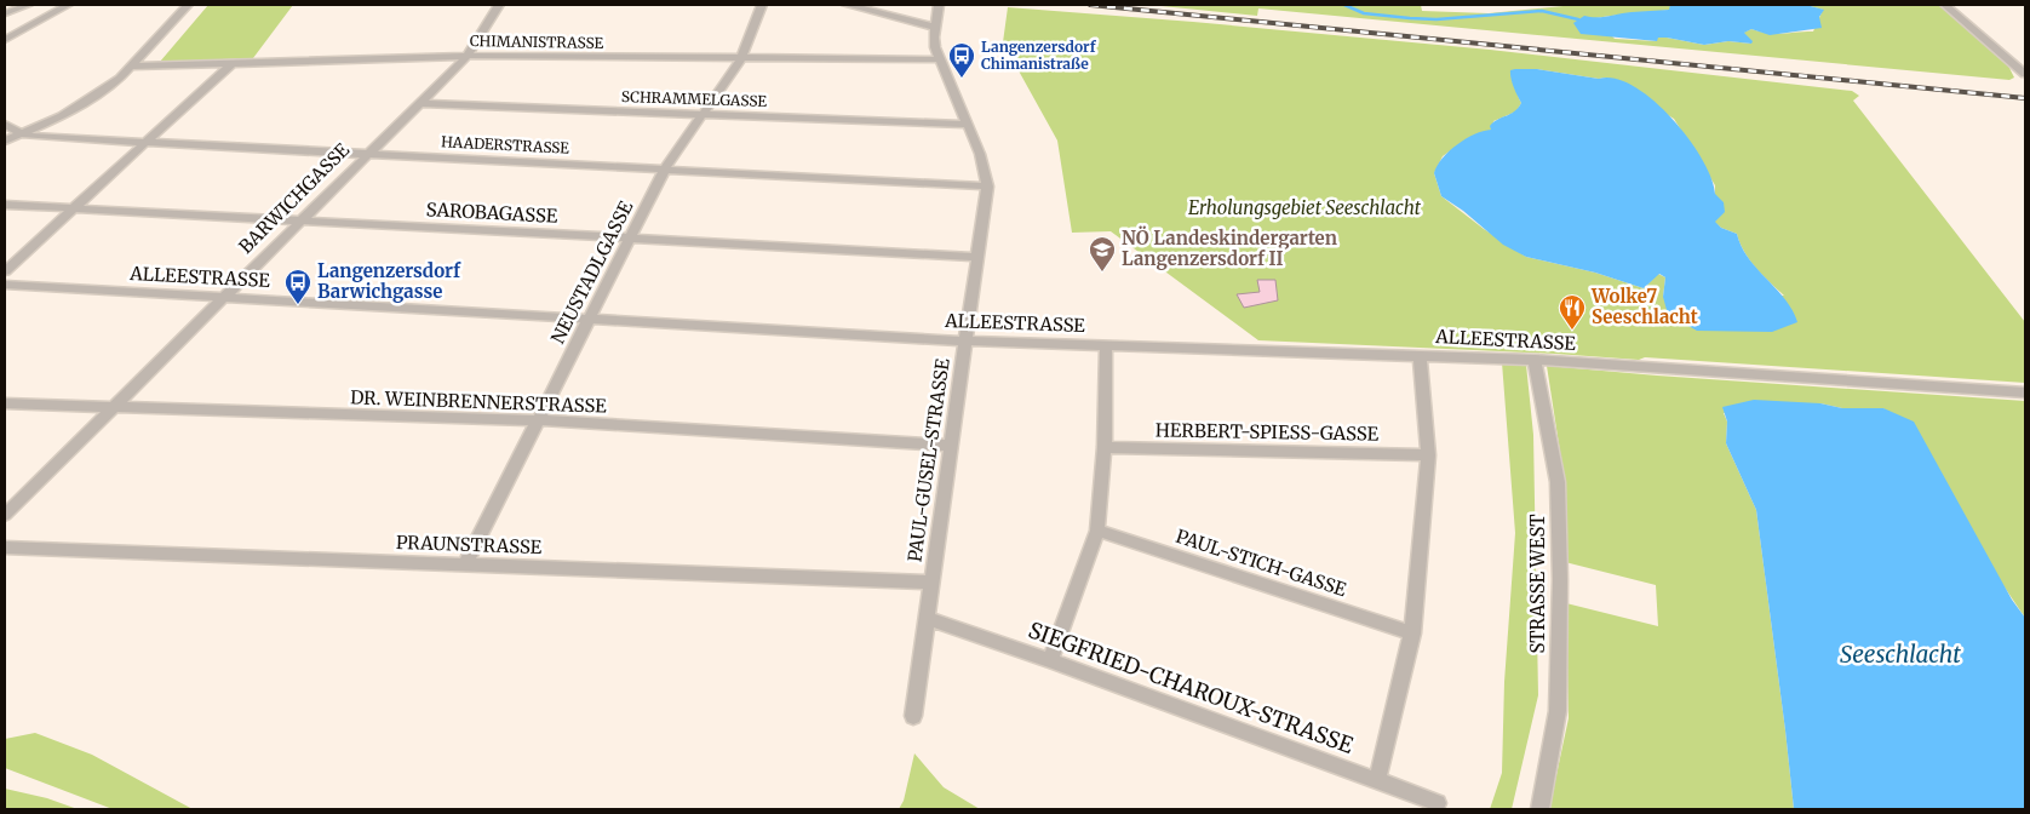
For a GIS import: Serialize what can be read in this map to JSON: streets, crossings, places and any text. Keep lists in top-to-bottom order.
{
  "streets": {
    "street": [
      "CHIMANISTRASSE",
      "SCHRAMMELGASSE",
      "HAADERSTRASSE",
      "BARWICHGASSE",
      "SAROBAGASSE",
      "NEUSTADLGASSE",
      "ALLEESTRASSE",
      "DR. WEINBRENNERSTRASSE",
      "HERBERT-SPIESS-GASSE",
      "PAUL-GUSEL-STRASSE",
      "PRAUNSTRASSE",
      "PAUL-STICH-GASSE",
      "STRASSE WEST",
      "SIEGFRIED-CHAROUX-STRASSE"
    ]
  },
  "crossings": [
    ["CHIMANISTRASSE", "BARWICHGASSE"],
    ["CHIMANISTRASSE", "NEUSTADLGASSE"],
    ["CHIMANISTRASSE", "PAUL-GUSEL-STRASSE"],
    ["SCHRAMMELGASSE", "BARWICHGASSE"],
    ["SCHRAMMELGASSE", "NEUSTADLGASSE"],
    ["SCHRAMMELGASSE", "PAUL-GUSEL-STRASSE"],
    ["HAADERSTRASSE", "BARWICHGASSE"],
    ["HAADERSTRASSE", "NEUSTADLGASSE"],
    ["HAADERSTRASSE", "PAUL-GUSEL-STRASSE"],
    ["BARWICHGASSE", "SAROBAGASSE"],
    ["BARWICHGASSE", "ALLEESTRASSE"],
    ["BARWICHGASSE", "DR. WEINBRENNERSTRASSE"],
    ["SAROBAGASSE", "NEUSTADLGASSE"],
    ["SAROBAGASSE", "PAUL-GUSEL-STRASSE"],
    ["NEUSTADLGASSE", "ALLEESTRASSE"],
    ["NEUSTADLGASSE", "DR. WEINBRENNERSTRASSE"],
    ["NEUSTADLGASSE", "PRAUNSTRASSE"],
    ["ALLEESTRASSE", "PAUL-GUSEL-STRASSE"],
    ["ALLEESTRASSE", "STRASSE WEST"],
    ["DR. WEINBRENNERSTRASSE", "PAUL-GUSEL-STRASSE"],
    ["PAUL-GUSEL-STRASSE", "PRAUNSTRASSE"],
    ["PAUL-GUSEL-STRASSE", "SIEGFRIED-CHAROUX-STRASSE"]
  ],
  "water": ["Seeschlacht"],
  "parks": ["Erholungsgebiet Seeschlacht"],
  "places": {
    "bus stop": ["Langenzersdorf Chimanistraße", "Langenzersdorf Barwichgasse"],
    "school or university": ["NÖ Landeskindergarten Langenzersdorf II"],
    "restaurant": ["Wolke7 Seeschlacht"]
  }
}
